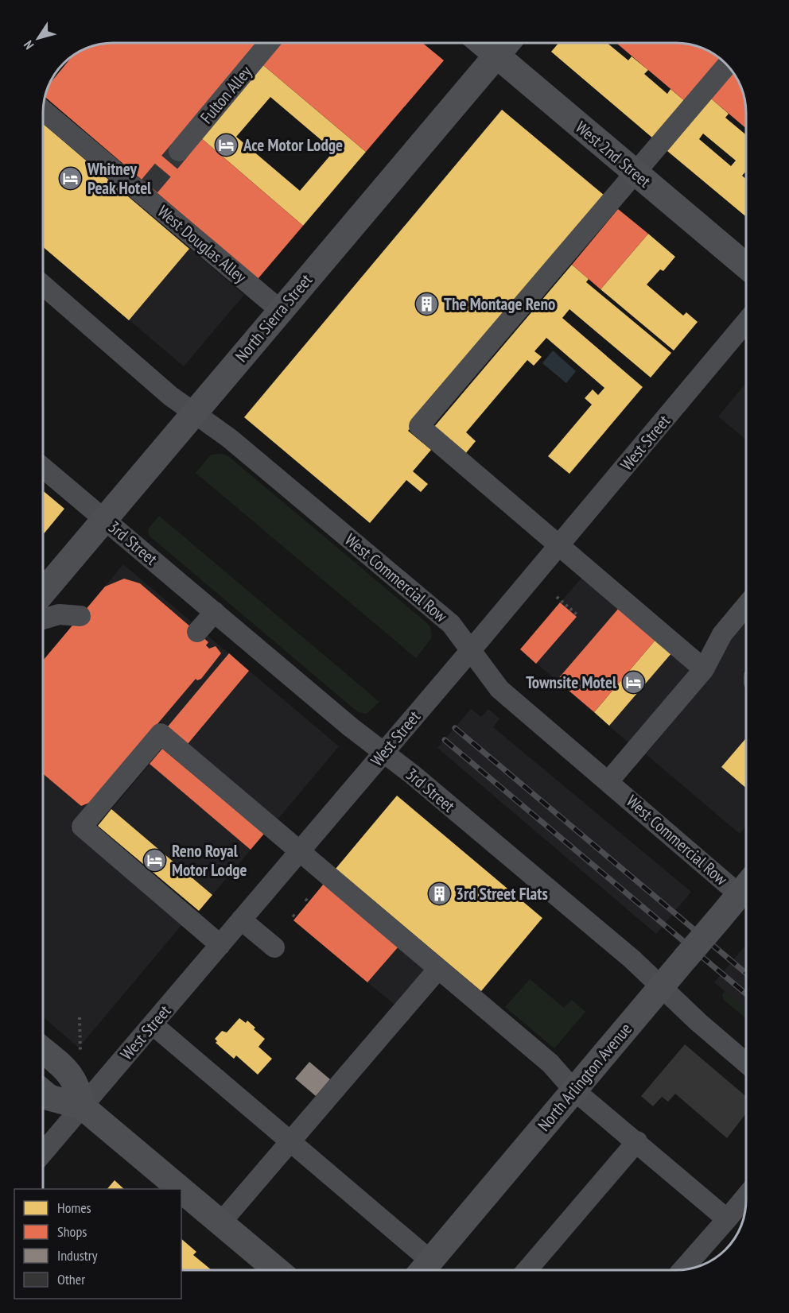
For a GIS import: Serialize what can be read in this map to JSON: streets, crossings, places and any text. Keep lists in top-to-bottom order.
{
  "streets": {
    "main road": ["West 2nd Street", "North Sierra Street", "North Arlington Avenue"],
    "street": [
      "Fulton Alley",
      "West Douglas Alley",
      "West Street",
      "3rd Street",
      "West Commercial Row"
    ]
  },
  "crossings": [
    ["West 2nd Street", "North Sierra Street"],
    ["West Douglas Alley", "North Sierra Street"],
    ["North Sierra Street", "3rd Street"],
    ["North Sierra Street", "West Commercial Row"],
    ["West Street", "3rd Street"],
    ["West Street", "West Commercial Row"],
    ["3rd Street", "North Arlington Avenue"]
  ],
  "places": {
    "hotel": [
      "Ace Motor Lodge",
      "Whitney Peak Hotel",
      "Townsite Motel",
      "Reno Royal Motor Lodge"
    ],
    "building": ["The Montage Reno", "3rd Street Flats"]
  },
  "legend": [
    "Homes",
    "Shops",
    "Industry",
    "Other"
  ],
  "north": "bottom left"
}
